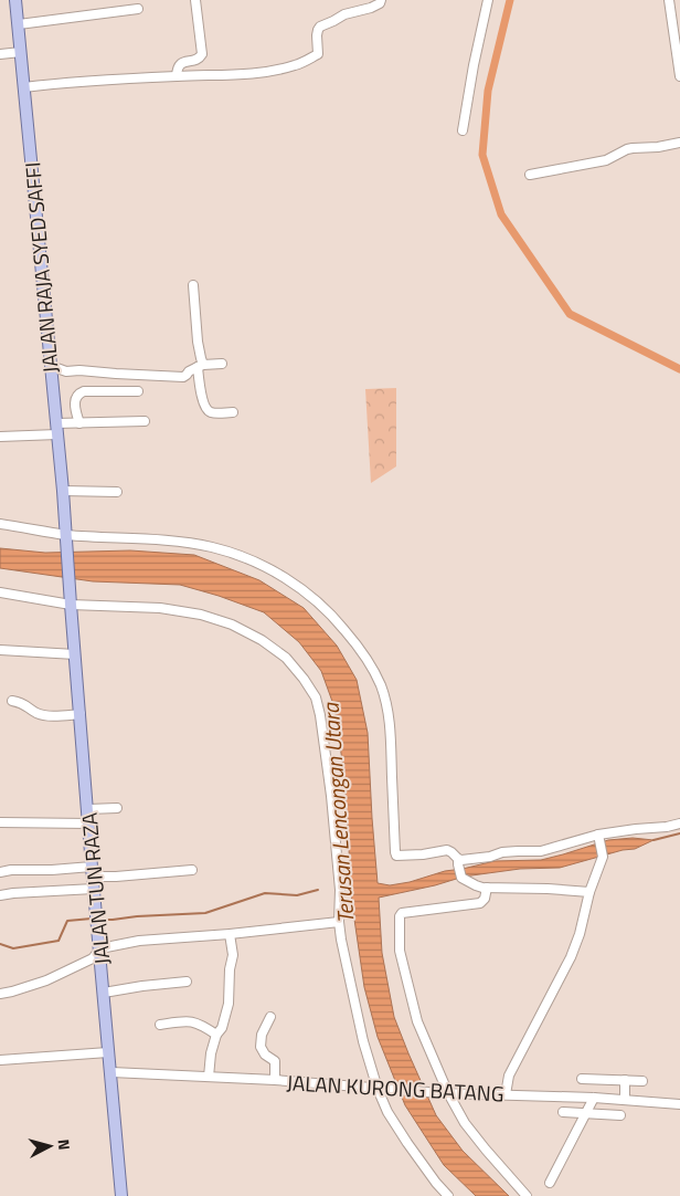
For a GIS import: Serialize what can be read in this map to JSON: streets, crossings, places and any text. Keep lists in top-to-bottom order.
{
  "streets": {
    "main road": ["JALAN RAJA SYED SAFFI", "JALAN TUN RAZA"],
    "street": ["JALAN KURONG BATANG"]
  },
  "crossings": [
    ["JALAN RAJA SYED SAFFI", "JALAN TUN RAZA"],
    ["JALAN TUN RAZA", "JALAN KURONG BATANG"]
  ],
  "water": ["Terusan Lencongan Utara"],
  "north": "right"
}
